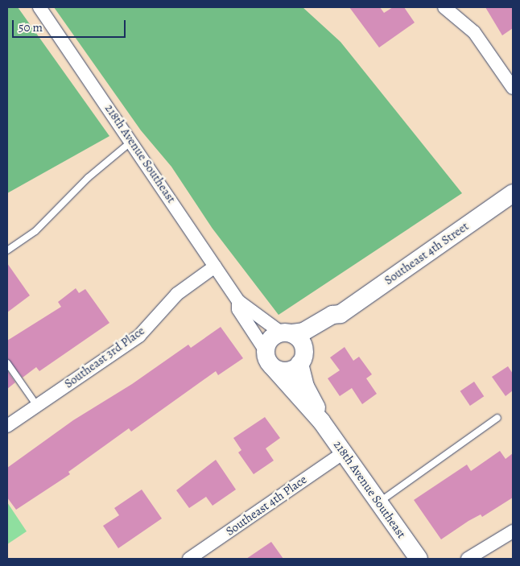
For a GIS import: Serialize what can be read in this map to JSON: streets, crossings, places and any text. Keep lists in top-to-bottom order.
{
  "streets": {
    "street": [
      "218th Avenue Southeast",
      "Southeast 4th Street",
      "Southeast 3rd Place",
      "Southeast 4th Place"
    ]
  },
  "crossings": [
    ["218th Avenue Southeast", "Southeast 4th Street"],
    ["218th Avenue Southeast", "Southeast 3rd Place"],
    ["218th Avenue Southeast", "Southeast 4th Place"]
  ],
  "scale_bar": "50 m"
}
